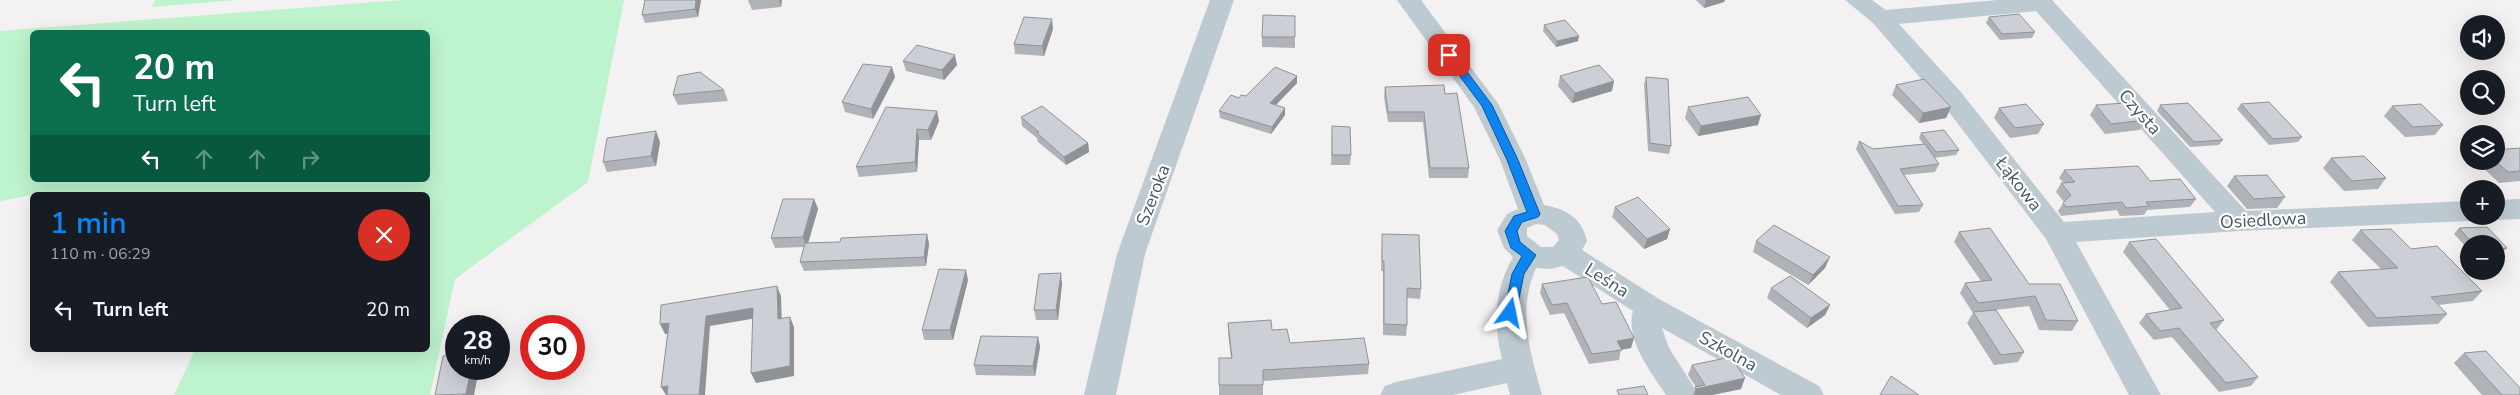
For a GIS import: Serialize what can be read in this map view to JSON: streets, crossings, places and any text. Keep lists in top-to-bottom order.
{
  "streets": {
    "street": [
      "Czysta",
      "Łąkowa",
      "Szeroka",
      "Osiedlowa",
      "Leśna",
      "Szkolna"
    ]
  },
  "crossings": [
    ["Czysta", "Łąkowa"],
    ["Czysta", "Osiedlowa"],
    ["Łąkowa", "Osiedlowa"],
    ["Leśna", "Szkolna"]
  ],
  "page": {
    "map_buttons": ["+", "−"],
    "turn": ["20 m", "Turn left"],
    "heading": ["1 min", "110 m · 06:29"],
    "list": [
      {
        "name": "Turn left",
        "value": "20 m"
      }
    ],
    "speed": "28 km/h",
    "limit": "30"
  }
}
